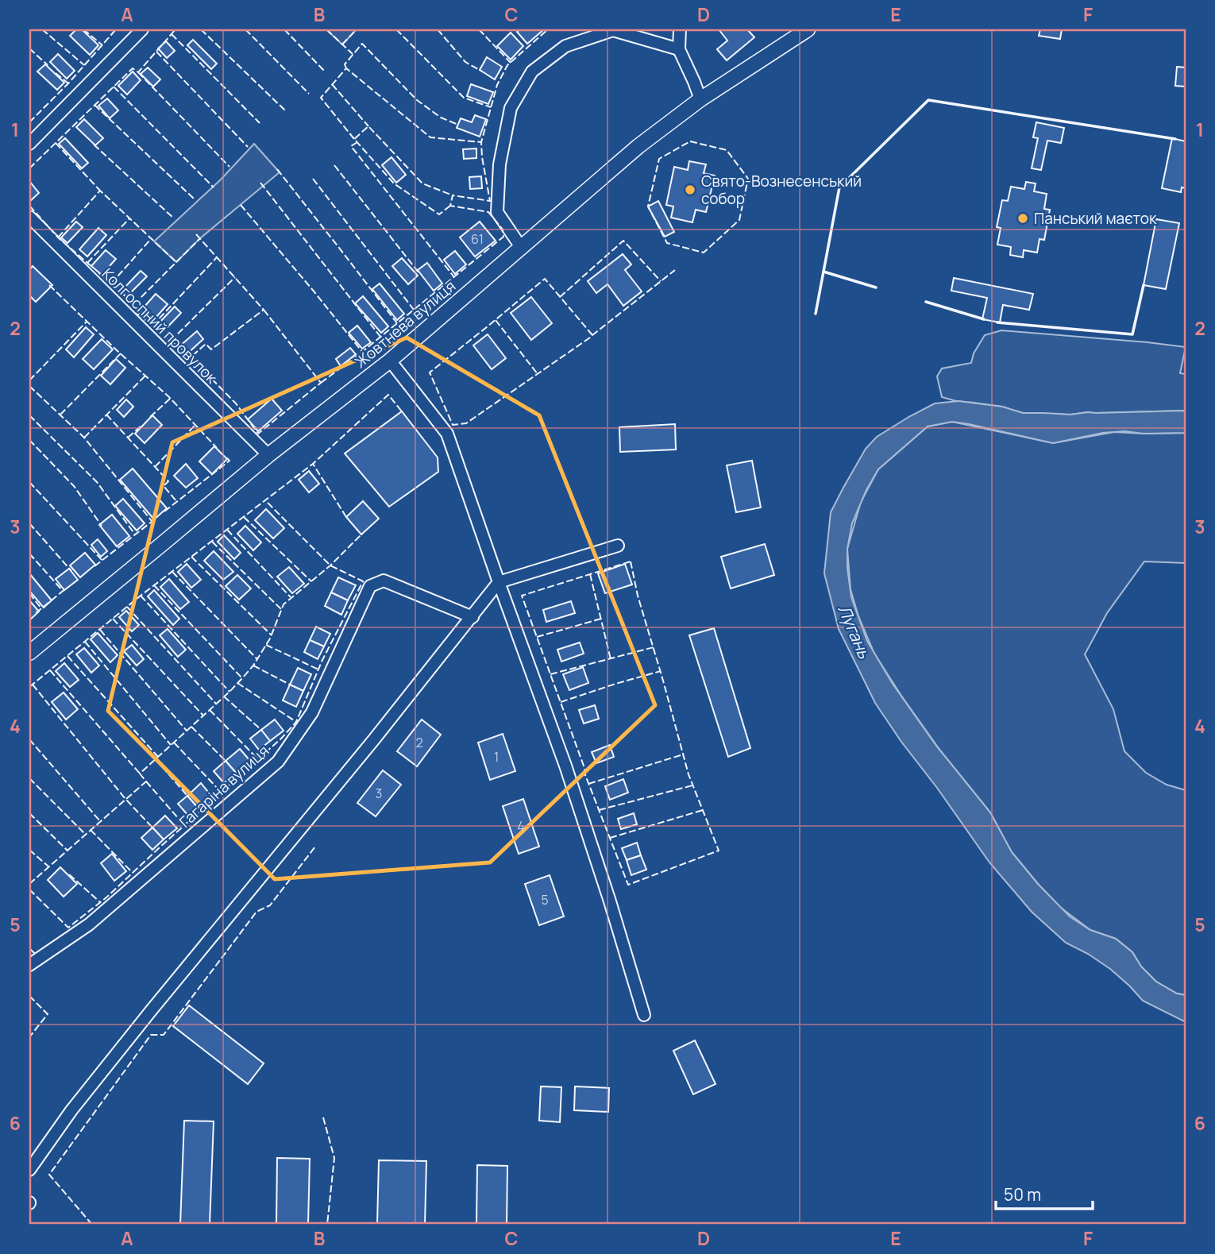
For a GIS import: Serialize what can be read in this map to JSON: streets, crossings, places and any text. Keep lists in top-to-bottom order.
{
  "streets": {
    "street": ["Жовтнева вулиця", "Колгоспний провулок", "Гагаріна вулиця"]
  },
  "crossings": [
    ["Жовтнева вулиця", "Колгоспний провулок"]
  ],
  "water": ["Лугань"],
  "places": ["Свято-Вознесенський собор", "Панський маєток"],
  "house_numbers": [
    "61",
    "2",
    "1",
    "3",
    "4",
    "5"
  ],
  "scale_bar": "50 m",
  "grid": {
    "columns": [
      "A",
      "B",
      "C",
      "D",
      "E",
      "F"
    ],
    "rows": [
      "1",
      "2",
      "3",
      "4",
      "5",
      "6"
    ]
  }
}
